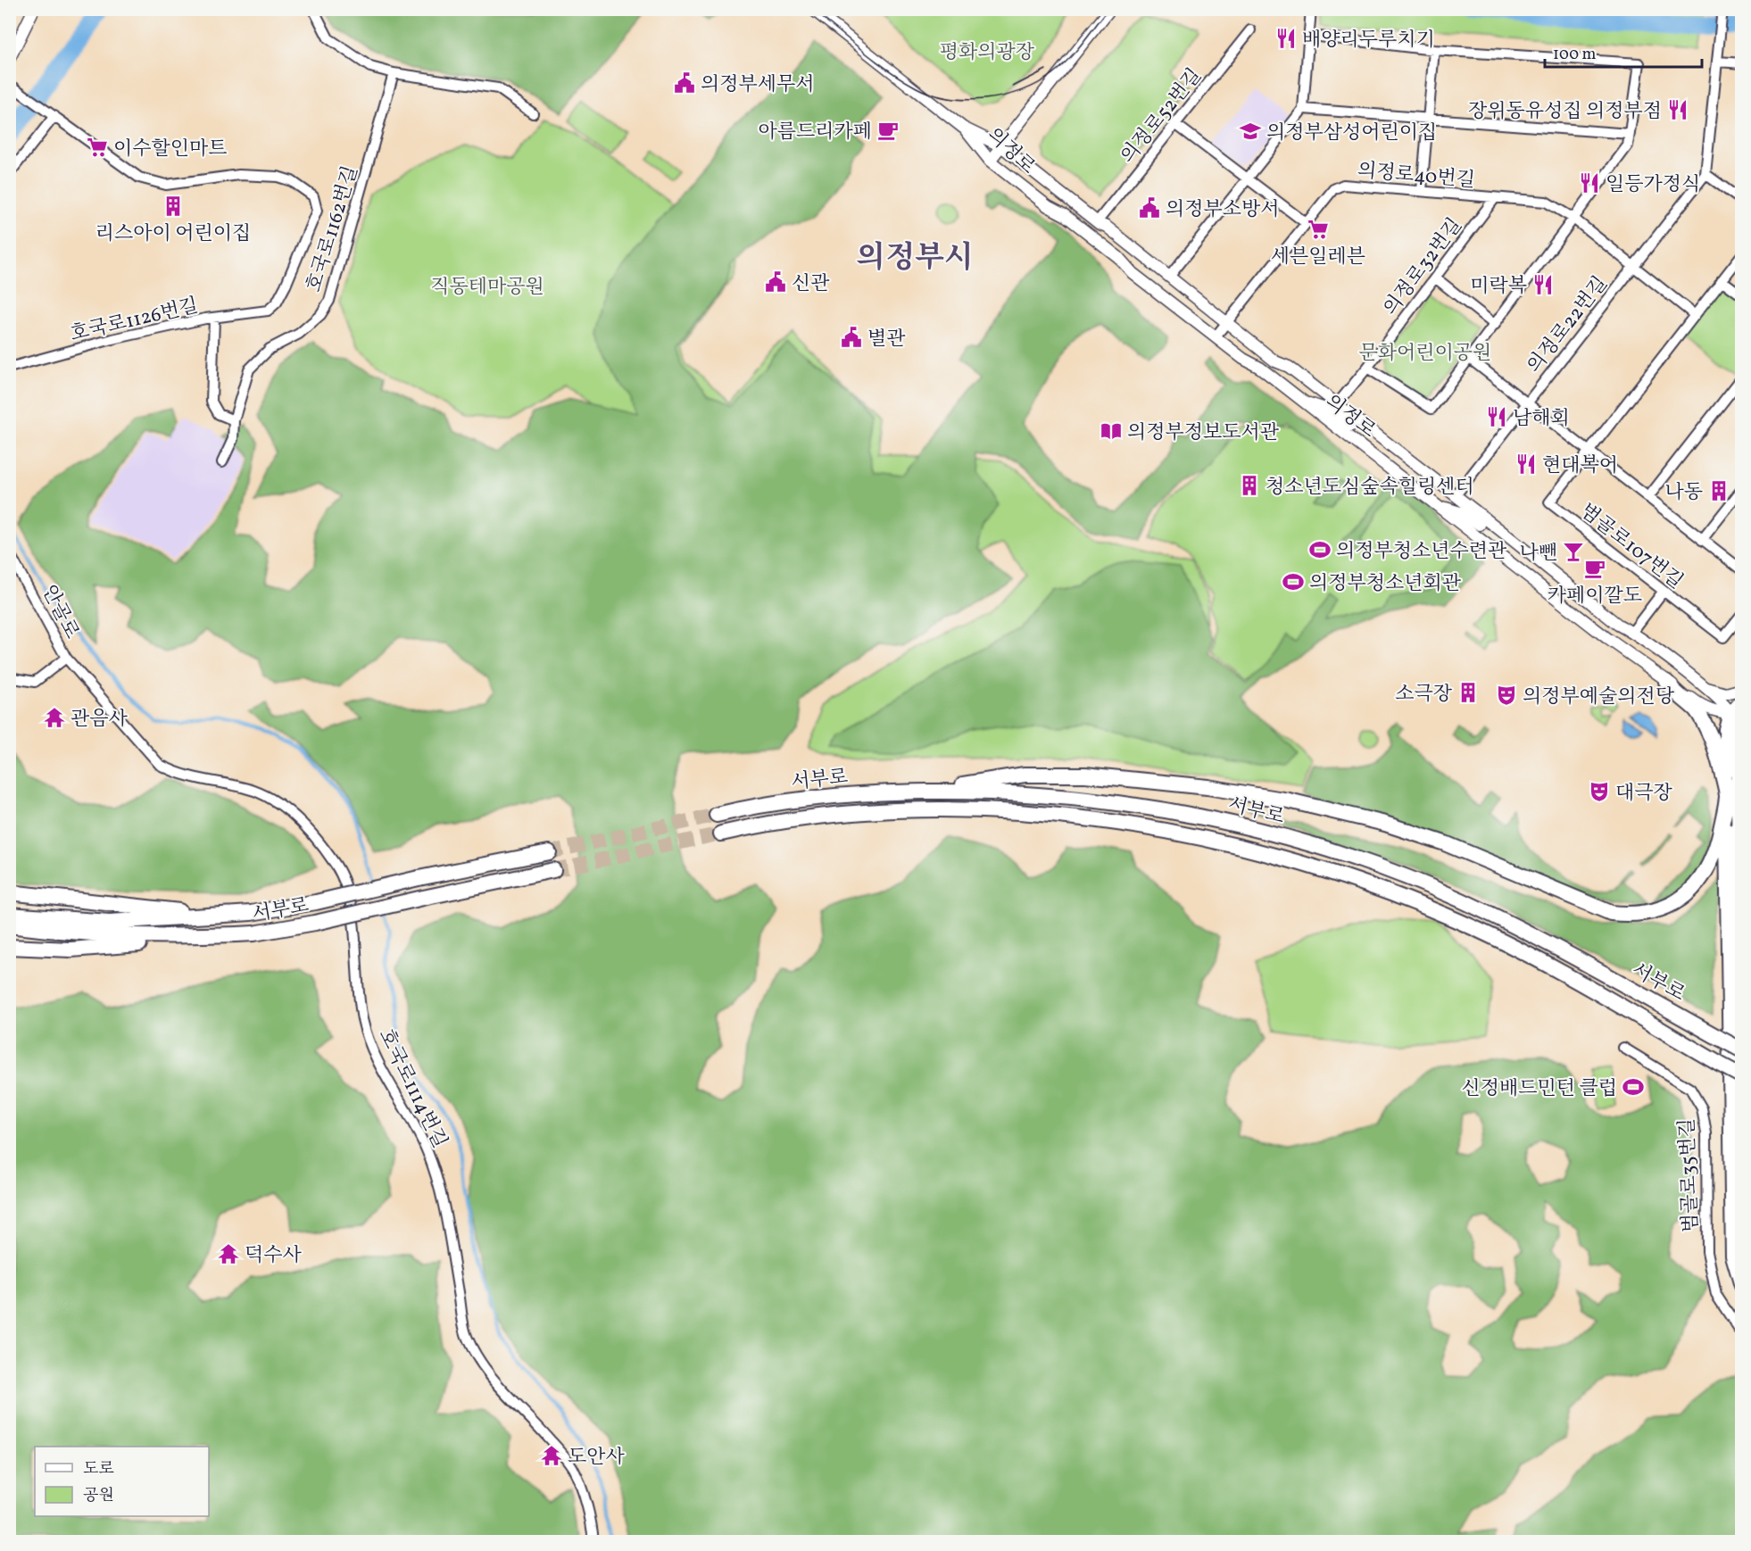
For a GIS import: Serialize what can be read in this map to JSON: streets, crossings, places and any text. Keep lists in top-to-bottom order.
{
  "streets": {
    "highway": ["서부로"],
    "street": [
      "의정로52번길",
      "의정로",
      "의정로40번길",
      "호국로1162번길",
      "의정로32번길",
      "호국로1126번길",
      "의정로22번길",
      "범골로107번길",
      "안골로",
      "호국로1114번길",
      "범골로35번길"
    ]
  },
  "crossings": [
    ["의정로52번길", "의정로"],
    ["의정로", "의정로40번길"],
    ["의정로", "의정로32번길"],
    ["의정로", "의정로22번길"],
    ["의정로40번길", "의정로32번길"],
    ["의정로40번길", "의정로22번길"],
    ["안골로", "호국로1114번길"]
  ],
  "districts": ["의정부시"],
  "parks": ["평화의광장", "직동테마공원", "문화어린이공원"],
  "places": {
    "restaurant": [
      "배양리두루치기",
      "장위동유성집 의정부점",
      "일등가정식",
      "미락복",
      "남해회",
      "현대복어"
    ],
    "public building": [
      "의정부세무서",
      "의정부소방서",
      "신관",
      "별관"
    ],
    "cafe": ["아름드리카페", "카페이깔도"],
    "school or university": ["의정부삼성어린이집"],
    "supermarket": ["이수할인마트", "세븐일레븐"],
    "building": [
      "리스아이 어린이집",
      "청소년도심숲속힐링센터",
      "나동",
      "소극장"
    ],
    "library": ["의정부정보도서관"],
    "sports": ["의정부청소년수련관", "의정부청소년회관", "신정배드민턴 클럽"],
    "bar": ["나뺀"],
    "theatre": ["의정부예술의전당", "대극장"],
    "temple": ["관음사", "덕수사", "도안사"]
  },
  "legend": ["도로", "공원"],
  "scale_bar": "100 m"
}
